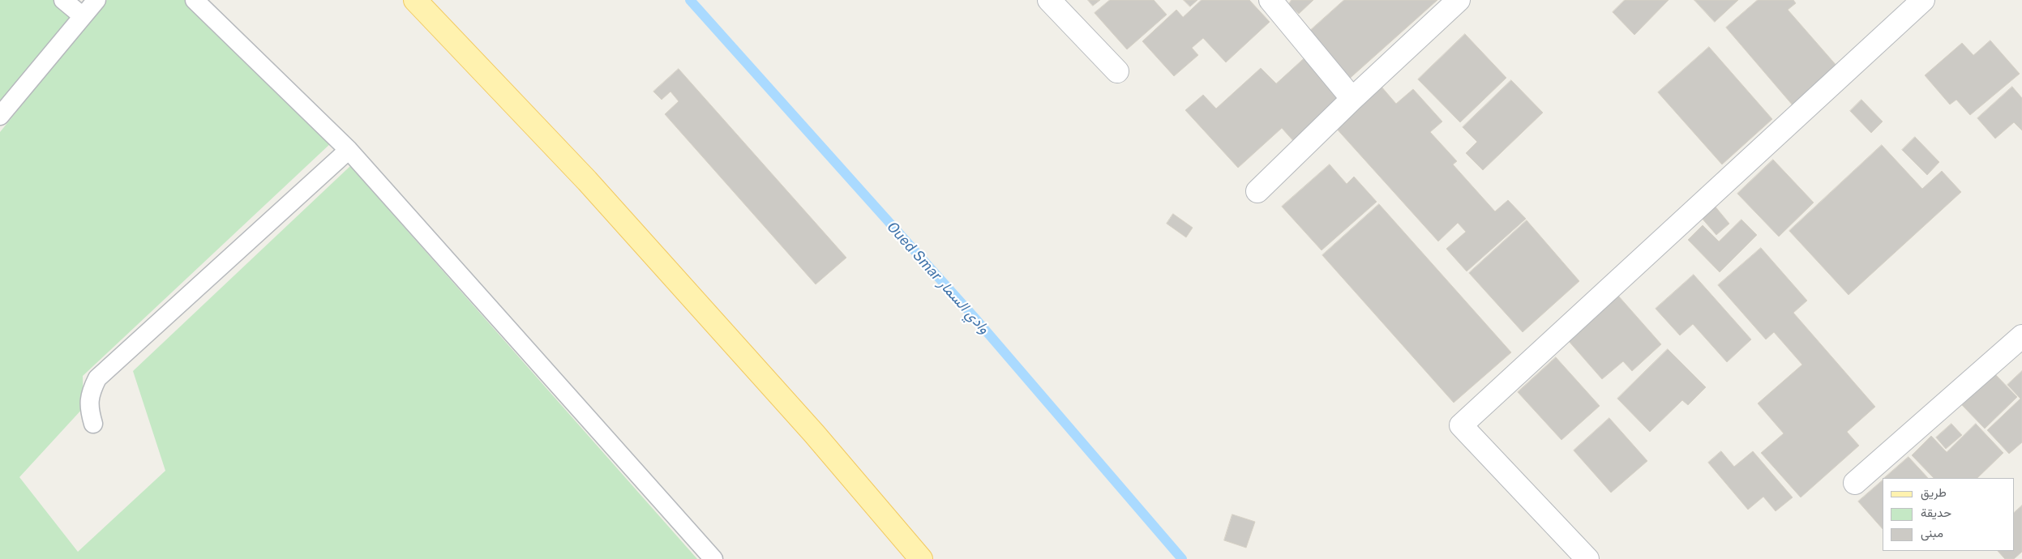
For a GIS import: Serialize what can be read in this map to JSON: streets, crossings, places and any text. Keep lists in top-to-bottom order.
{
  "water": ["Oued Smar وادي السمار"],
  "legend": ["طريق", "حديقة", "مبنى"]
}
